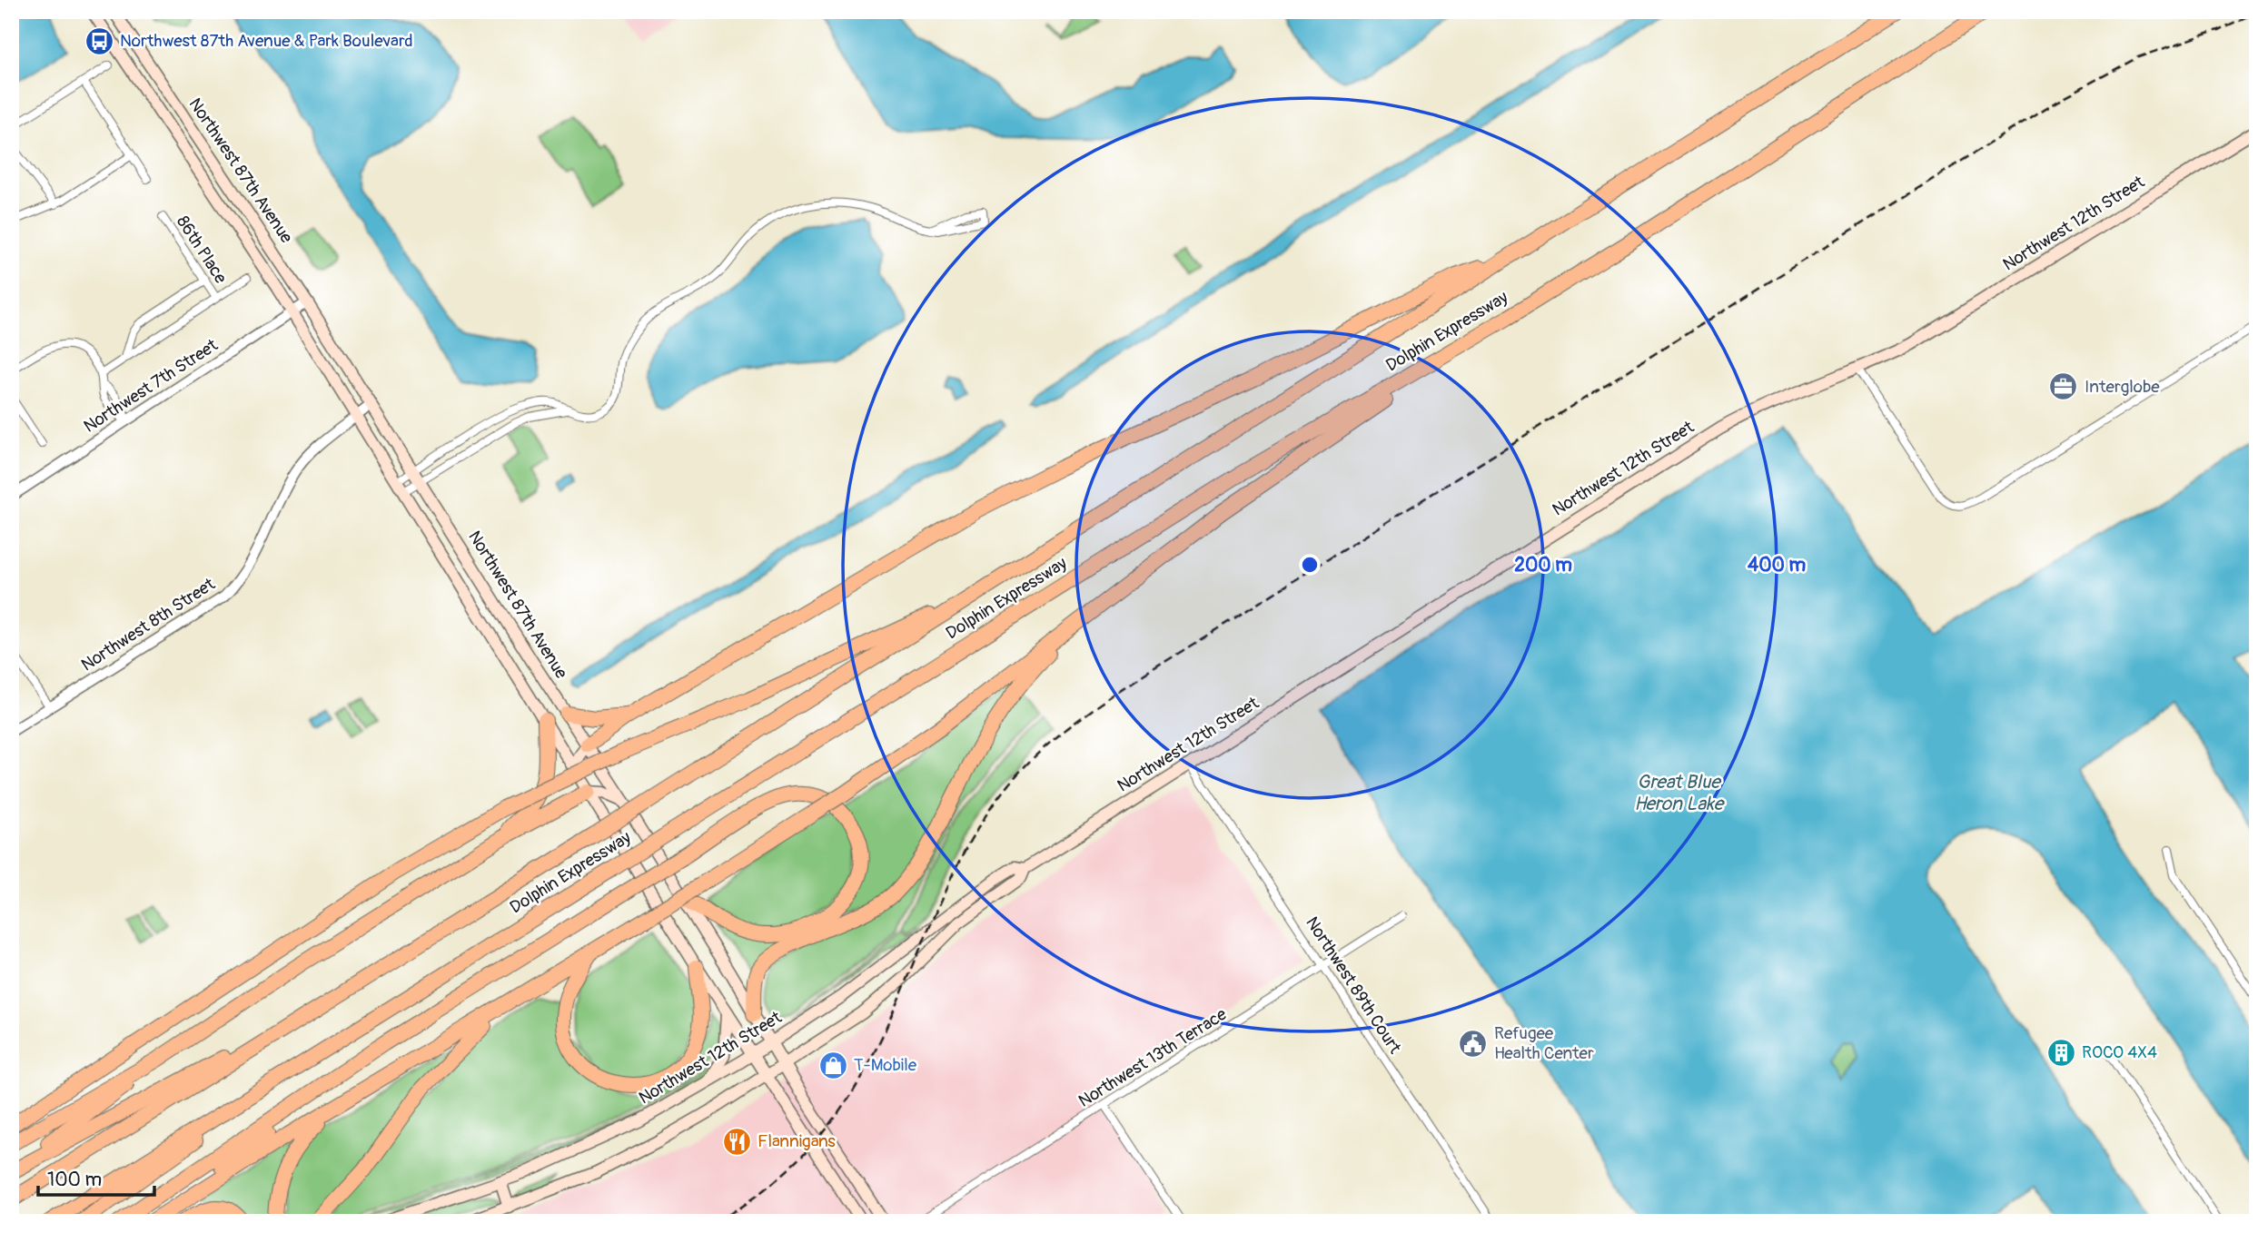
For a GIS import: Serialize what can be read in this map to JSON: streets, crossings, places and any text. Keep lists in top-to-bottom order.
{
  "streets": {
    "highway": ["Dolphin Expressway"],
    "main road": ["Northwest 87th Avenue", "Northwest 12th Street"],
    "street": [
      "86th Place",
      "Northwest 7th Street",
      "Northwest 8th Street",
      "Northwest 89th Court",
      "Northwest 13th Terrace"
    ]
  },
  "crossings": [
    ["Northwest 87th Avenue", "Northwest 12th Street"],
    ["Northwest 87th Avenue", "Northwest 7th Street"],
    ["Northwest 87th Avenue", "Northwest 8th Street"],
    ["Northwest 12th Street", "Northwest 89th Court"],
    ["Northwest 89th Court", "Northwest 13th Terrace"]
  ],
  "water": ["Great Blue Heron Lake"],
  "places": {
    "bus stop": ["Northwest 87th Avenue & Park Boulevard"],
    "office": ["Interglobe"],
    "public building": ["Refugee Health Center"],
    "building": ["ROCO 4X4"],
    "shop": ["T-Mobile"],
    "restaurant": ["Flannigans"]
  },
  "scale_bar": "100 m",
  "rings": ["200 m", "400 m"]
}
